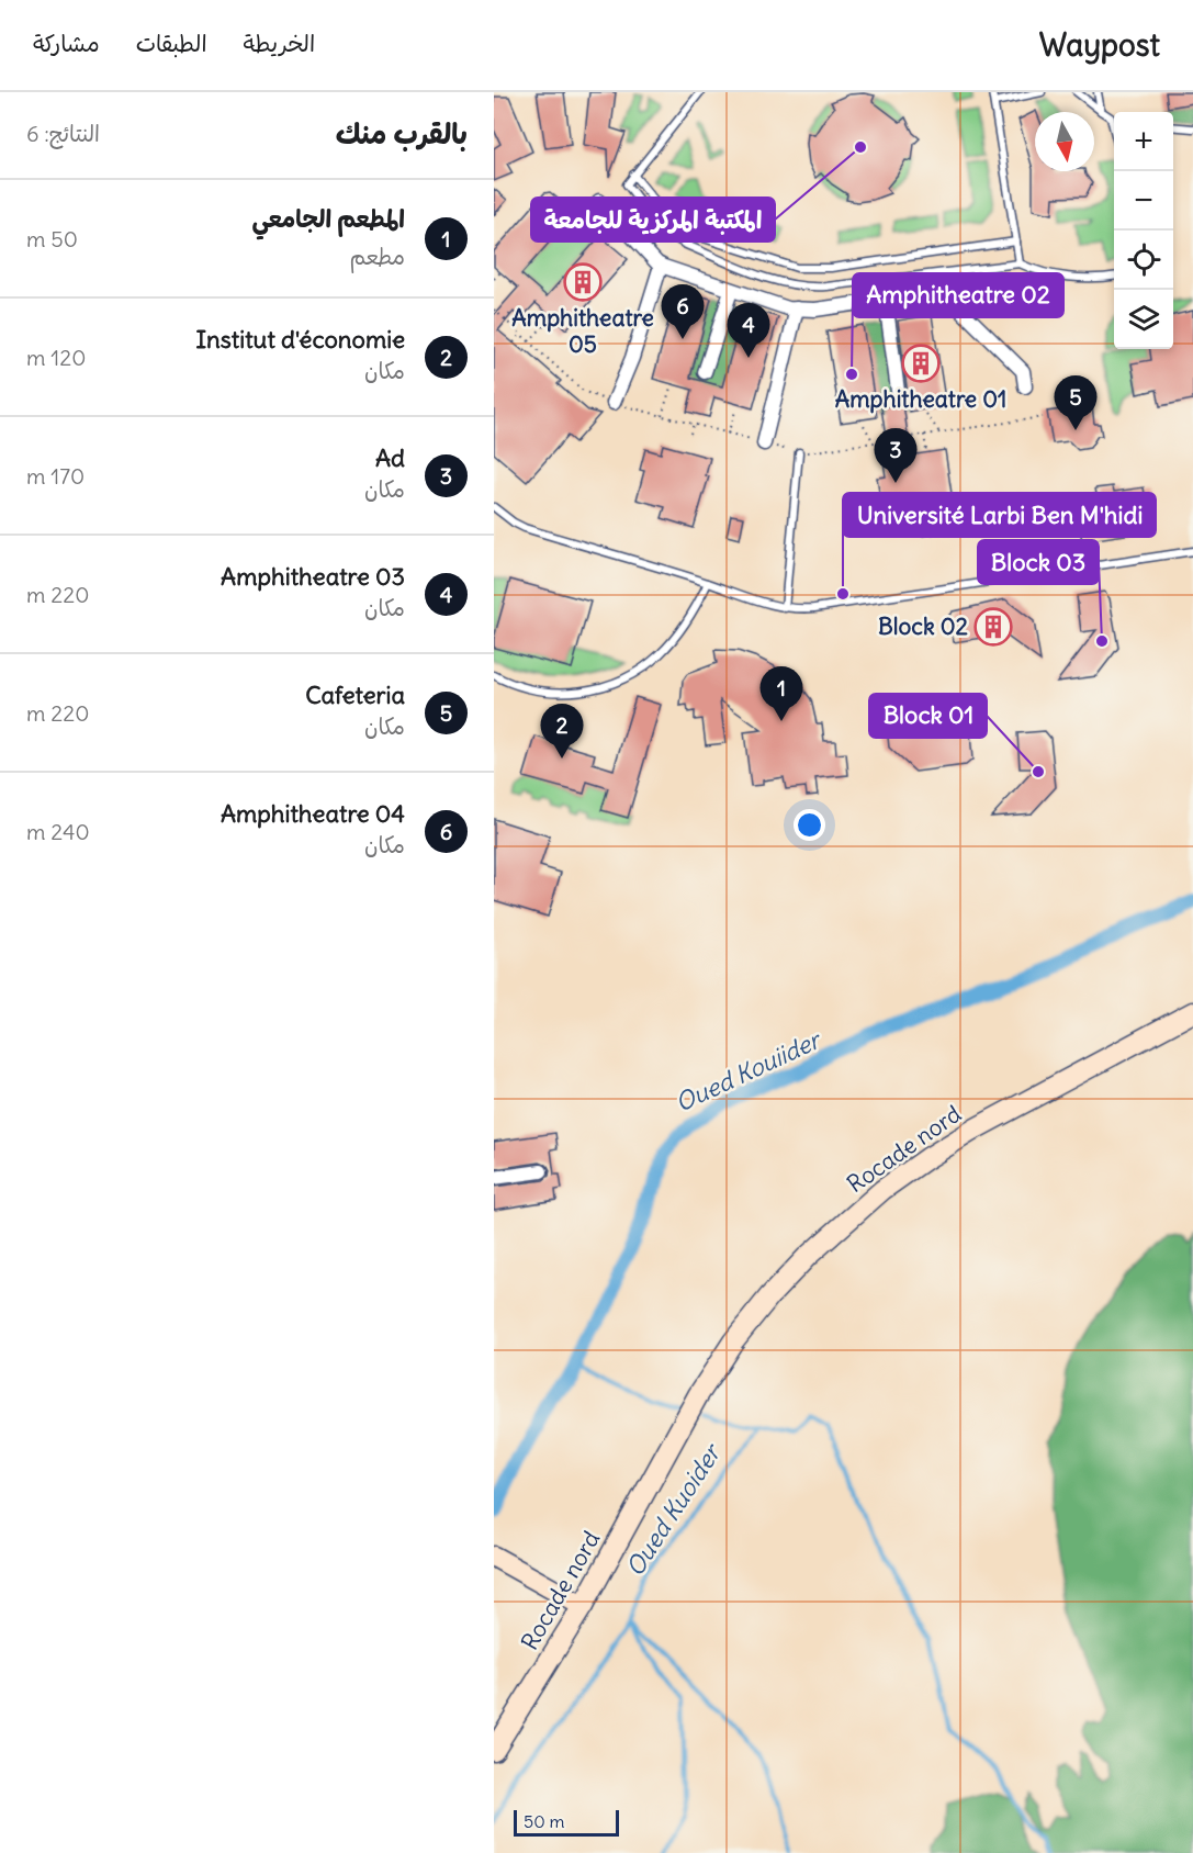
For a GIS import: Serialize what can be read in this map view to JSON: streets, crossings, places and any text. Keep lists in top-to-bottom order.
{
  "streets": {
    "main road": ["Rocade nord"]
  },
  "water": ["Oued Kouiider", "Oued Kuoider"],
  "places": {
    "other": [
      "المكتبة المركزية للجامعة",
      "Amphitheatre 02",
      "Université Larbi Ben M'hidi",
      "Block 03",
      "Block 01"
    ],
    "building": ["Amphitheatre 05", "Amphitheatre 01", "Block 02"]
  },
  "scale_bar": "50 m",
  "north": "bottom",
  "page": {
    "header": "Waypost",
    "nav": ["الخريطة", "الطبقات", "مشاركة"],
    "heading": ["بالقرب منك", "النتائج: 6"],
    "map_buttons": ["+", "−"],
    "list": [
      {
        "mark": "1",
        "name": "المطعم الجامعي",
        "note": "مطعم",
        "value": "50 m"
      },
      {
        "mark": "2",
        "name": "Institut d'économie",
        "note": "مكان",
        "value": "120 m"
      },
      {
        "mark": "3",
        "name": "Ad",
        "note": "مكان",
        "value": "170 m"
      },
      {
        "mark": "4",
        "name": "Amphitheatre 03",
        "note": "مكان",
        "value": "220 m"
      },
      {
        "mark": "5",
        "name": "Cafeteria",
        "note": "مكان",
        "value": "220 m"
      },
      {
        "mark": "6",
        "name": "Amphitheatre 04",
        "note": "مكان",
        "value": "240 m"
      }
    ],
    "pins": [
      "6",
      "4",
      "5",
      "3",
      "1",
      "2"
    ],
    "scale": "50 m"
  }
}
